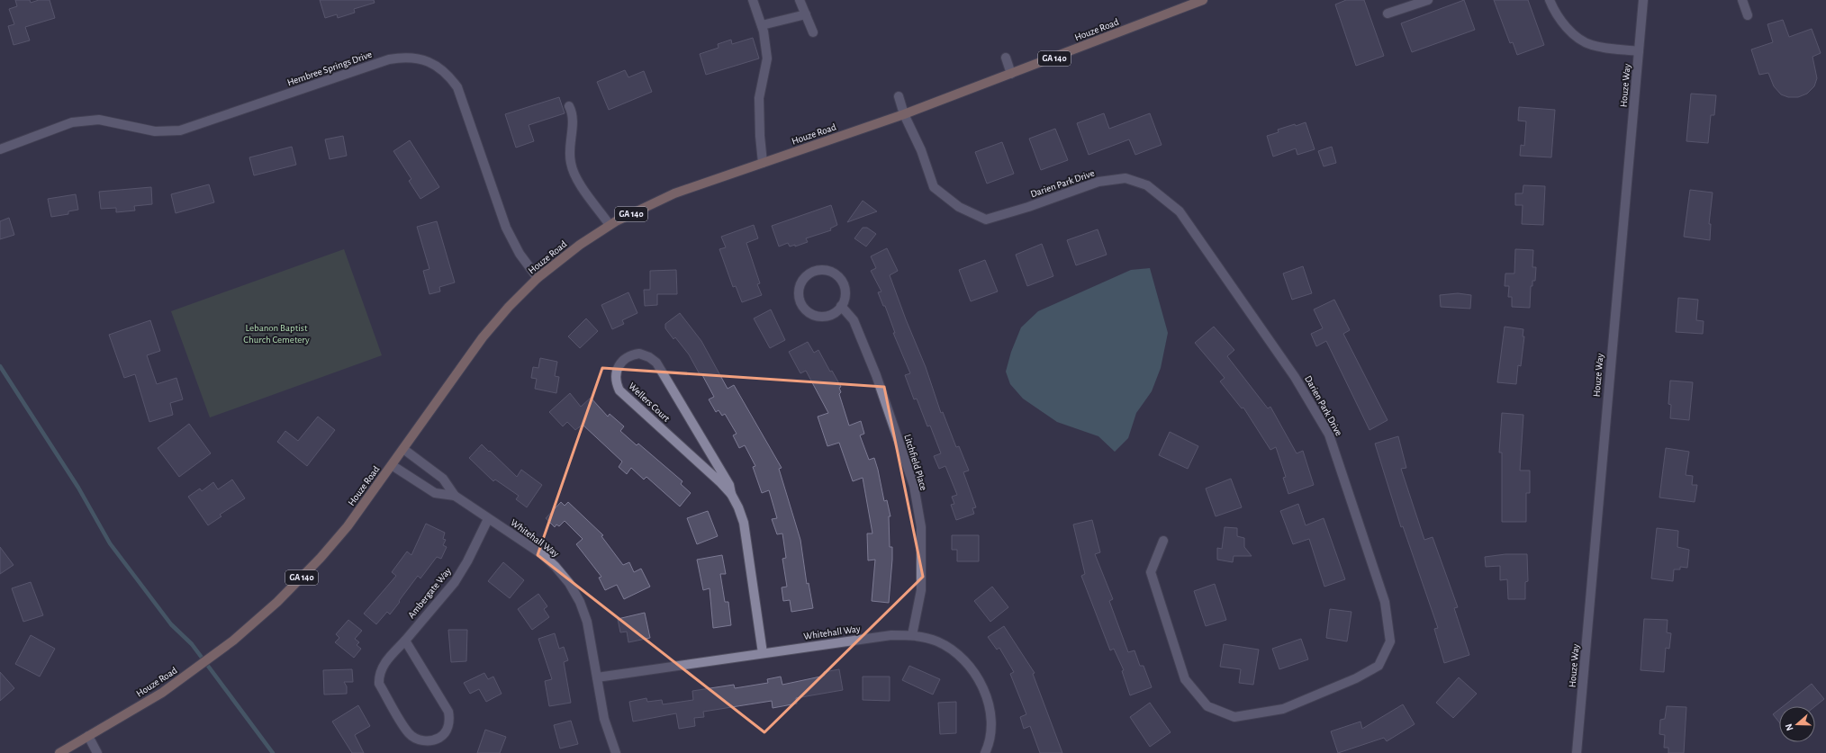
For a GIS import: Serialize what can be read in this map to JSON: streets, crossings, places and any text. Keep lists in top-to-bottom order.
{
  "streets": {
    "main road": ["Houze Road", "GA 140"],
    "street": [
      "Hembree Springs Drive",
      "Houze Way",
      "Darien Park Drive",
      "Wellers Court",
      "Litchfield Place",
      "Whitehall Way",
      "Ambergate Way"
    ]
  },
  "crossings": [
    ["Houze Road", "Hembree Springs Drive"],
    ["Houze Road", "Darien Park Drive"],
    ["Wellers Court", "Whitehall Way"],
    ["Litchfield Place", "Whitehall Way"],
    ["Whitehall Way", "Ambergate Way"]
  ],
  "parks": ["Lebanon Baptist Church Cemetery"],
  "north": "left"
}
